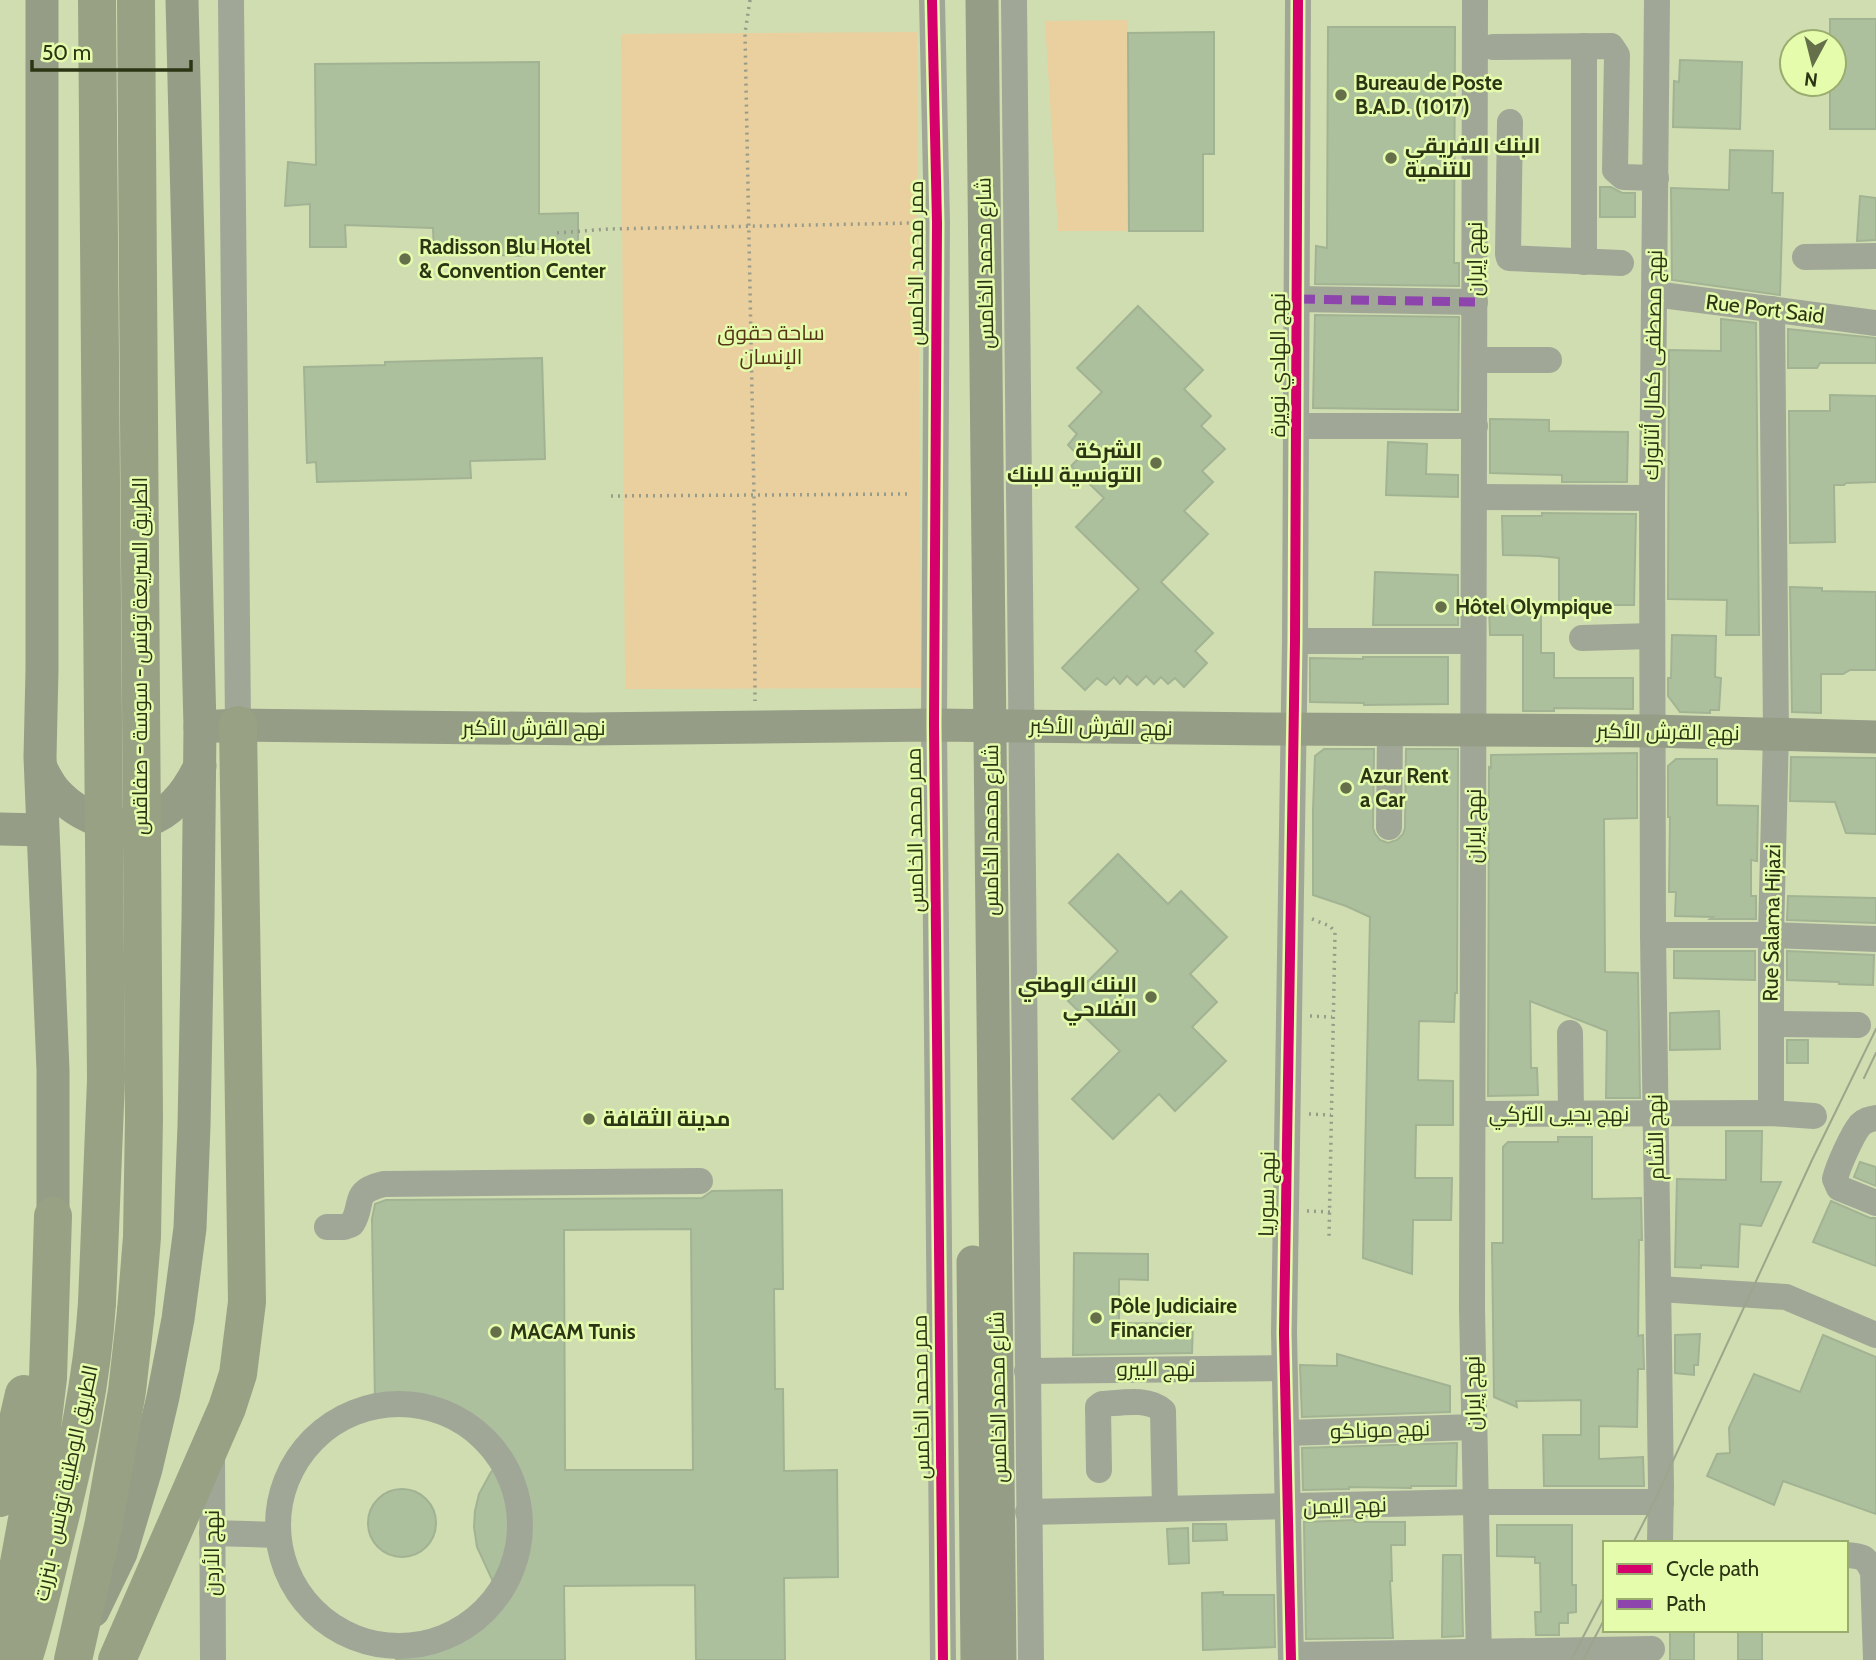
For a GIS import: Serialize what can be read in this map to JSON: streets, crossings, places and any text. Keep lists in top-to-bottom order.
{
  "streets": {
    "highway": ["الطريق السريعة تونس - سوسة - صفاقس", "الطريق الوطنية تونس - بنزرت"],
    "main road": ["شارع محمد الخامس", "نهج القرش الأكبر"],
    "street": [
      "نهج إيران",
      "ممر محمد الخامس",
      "Rue Port Said",
      "نهج الهادي نويرة",
      "نهج مصطفى كمال أتاتورك",
      "Rue Salama Hijazi",
      "نهج يحيى التركي",
      "نهج الشام",
      "نهج سوريا",
      "نهج البيرو",
      "نهج موناكو",
      "نهج اليمن",
      "نهج الأردن"
    ]
  },
  "crossings": [
    ["نهج إيران", "نهج القرش الأكبر"],
    ["نهج إيران", "نهج يحيى التركي"],
    ["نهج إيران", "نهج موناكو"],
    ["نهج إيران", "نهج اليمن"],
    ["ممر محمد الخامس", "نهج القرش الأكبر"],
    ["شارع محمد الخامس", "نهج القرش الأكبر"],
    ["شارع محمد الخامس", "نهج البيرو"],
    ["شارع محمد الخامس", "نهج اليمن"],
    ["Rue Port Said", "نهج مصطفى كمال أتاتورك"],
    ["Rue Port Said", "Rue Salama Hijazi"],
    ["نهج الهادي نويرة", "نهج القرش الأكبر"],
    ["نهج الهادي نويرة", "نهج سوريا"],
    ["نهج مصطفى كمال أتاتورك", "نهج القرش الأكبر"],
    ["نهج مصطفى كمال أتاتورك", "نهج الشام"],
    ["الطريق السريعة تونس - سوسة - صفاقس", "الطريق الوطنية تونس - بنزرت"],
    ["نهج القرش الأكبر", "Rue Salama Hijazi"],
    ["نهج القرش الأكبر", "نهج الشام"],
    ["نهج القرش الأكبر", "نهج سوريا"],
    ["Rue Salama Hijazi", "نهج يحيى التركي"],
    ["نهج يحيى التركي", "نهج الشام"],
    ["نهج الشام", "نهج اليمن"],
    ["نهج سوريا", "نهج البيرو"],
    ["نهج سوريا", "نهج موناكو"],
    ["نهج سوريا", "نهج اليمن"]
  ],
  "parks": ["ساحة حقوق الإنسان"],
  "places": [
    "Bureau de Poste B.A.D. (1017)",
    "البنك الافريقي للتنمية",
    "Radisson Blu Hotel & Convention Center",
    "الشركة التونسية للبنك",
    "Hôtel Olympique",
    "Azur Rent a Car",
    "البنك الوطني الفلاحي",
    "مدينة الثقافة",
    "Pôle Judiciaire Financier",
    "MACAM Tunis"
  ],
  "legend": ["Cycle path", "Path"],
  "scale_bar": "50 m",
  "north": "bottom"
}
